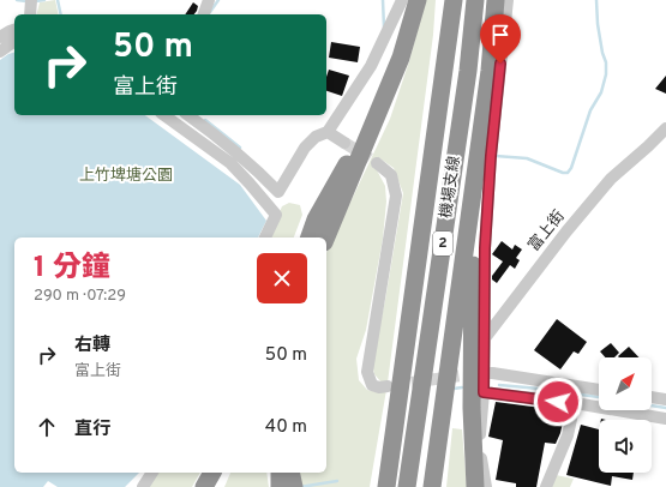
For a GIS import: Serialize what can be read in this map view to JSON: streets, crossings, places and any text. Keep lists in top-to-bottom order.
{
  "streets": {
    "highway": ["機場支線", "2"],
    "street": ["富上街"]
  },
  "parks": ["上竹埤塘公園"],
  "north": "top right",
  "page": {
    "turn": ["50 m", "富上街"],
    "heading": ["1 分鐘", "290 m · 07:29"],
    "list": [
      {
        "name": "右轉",
        "note": "富上街",
        "value": "50 m"
      },
      {
        "name": "直行",
        "value": "40 m"
      }
    ]
  }
}
